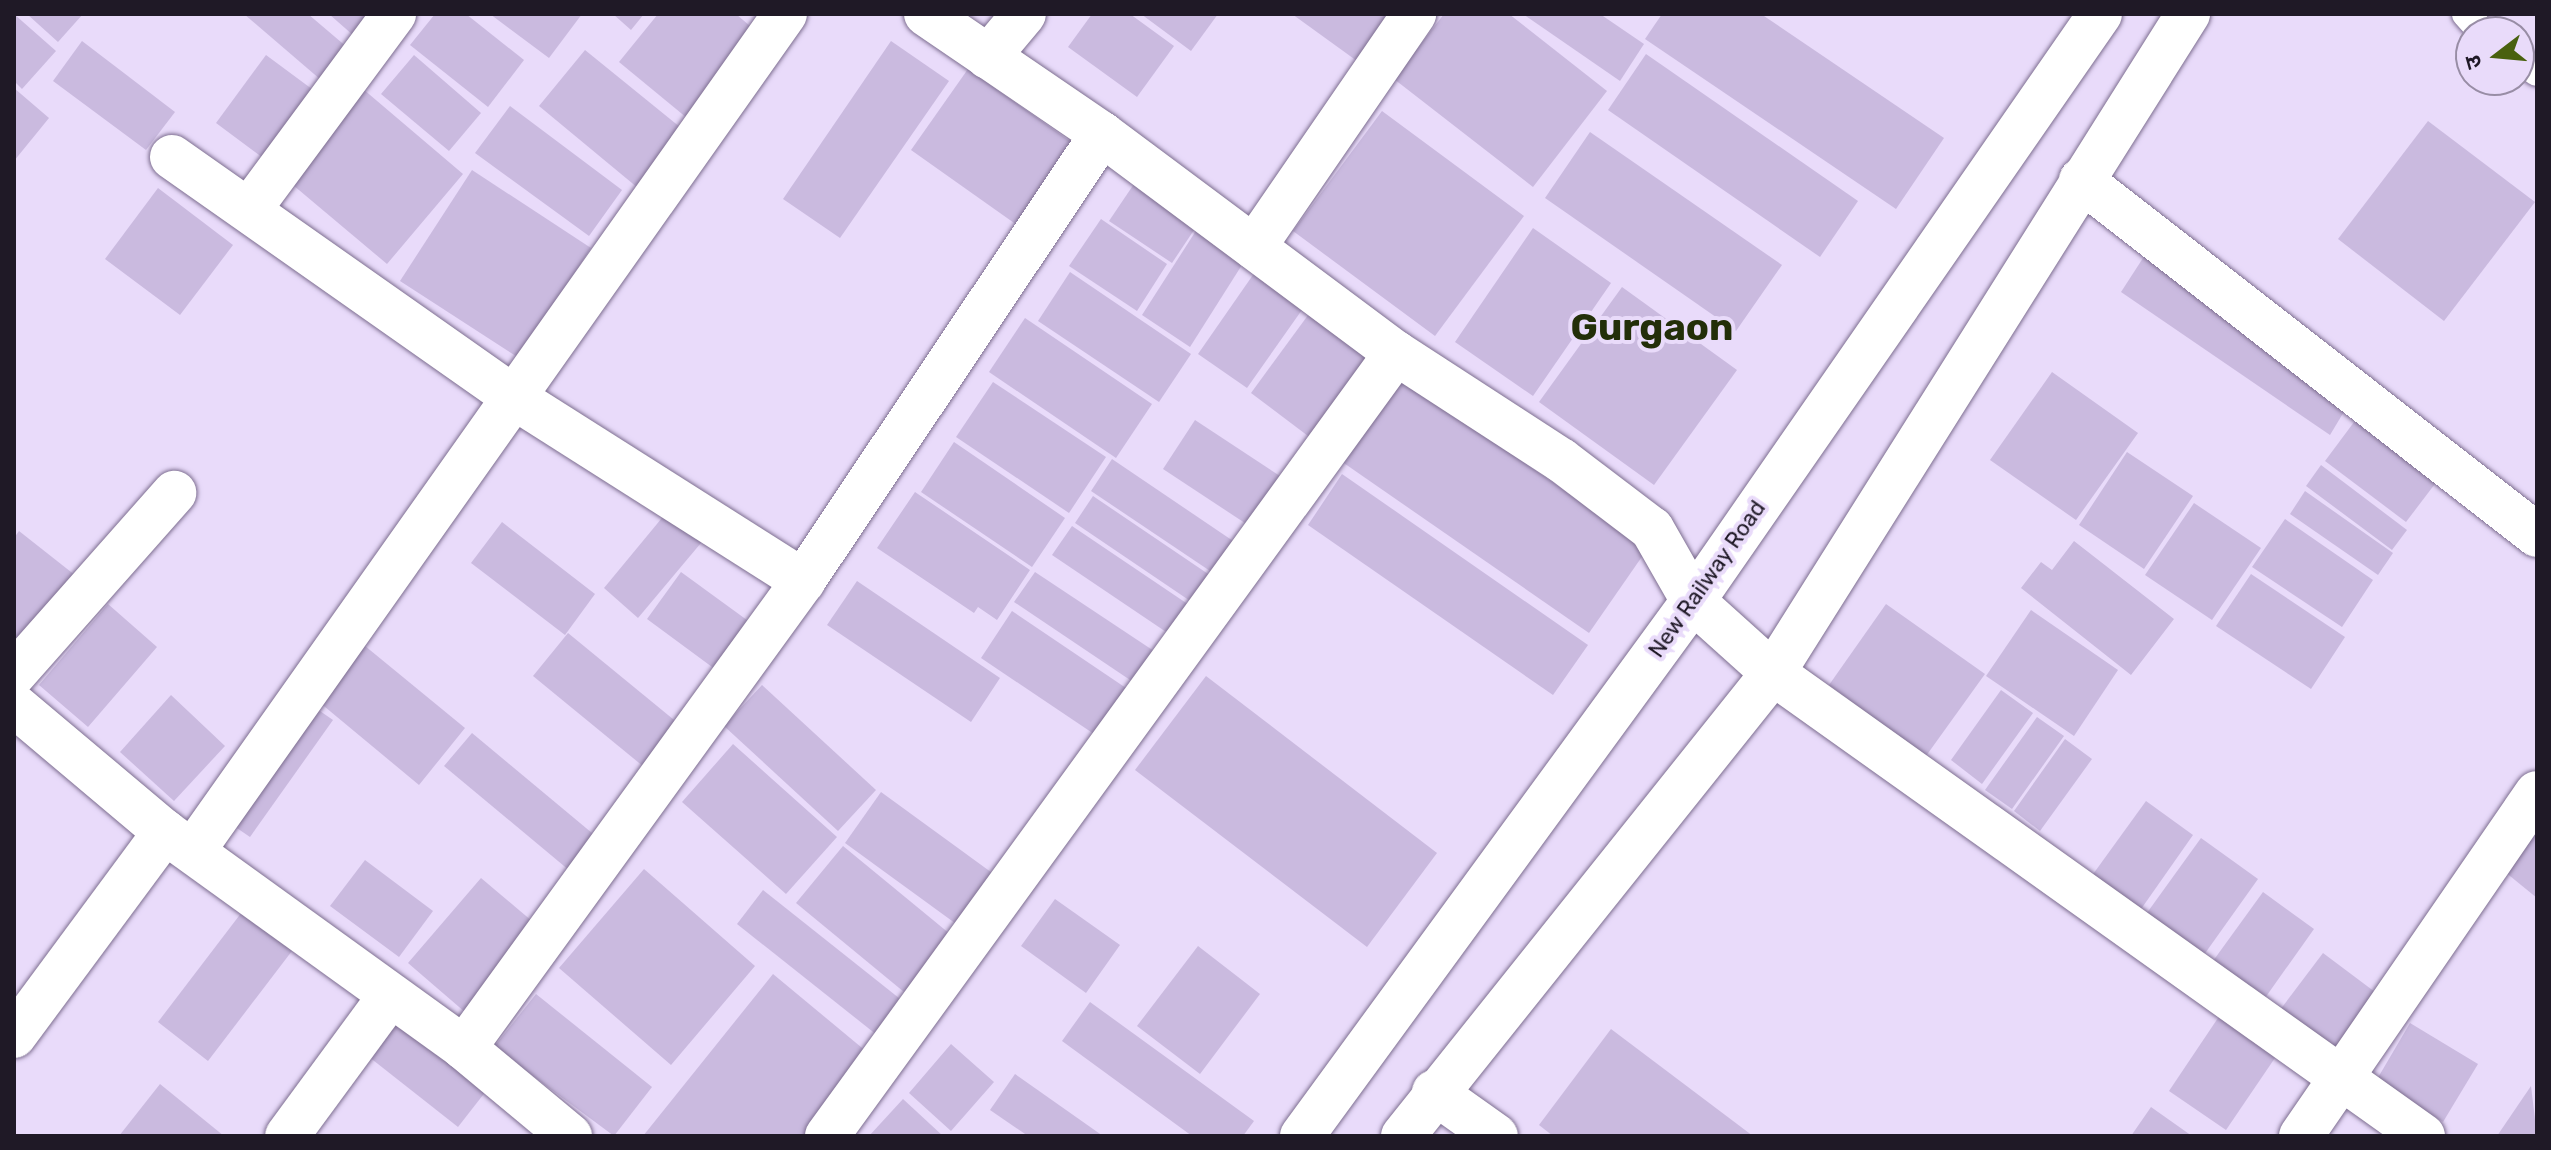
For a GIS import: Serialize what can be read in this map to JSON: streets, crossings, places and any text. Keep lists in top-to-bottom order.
{
  "streets": {
    "street": ["New Railway Road"]
  },
  "districts": ["Gurgaon"],
  "north": "left"
}
